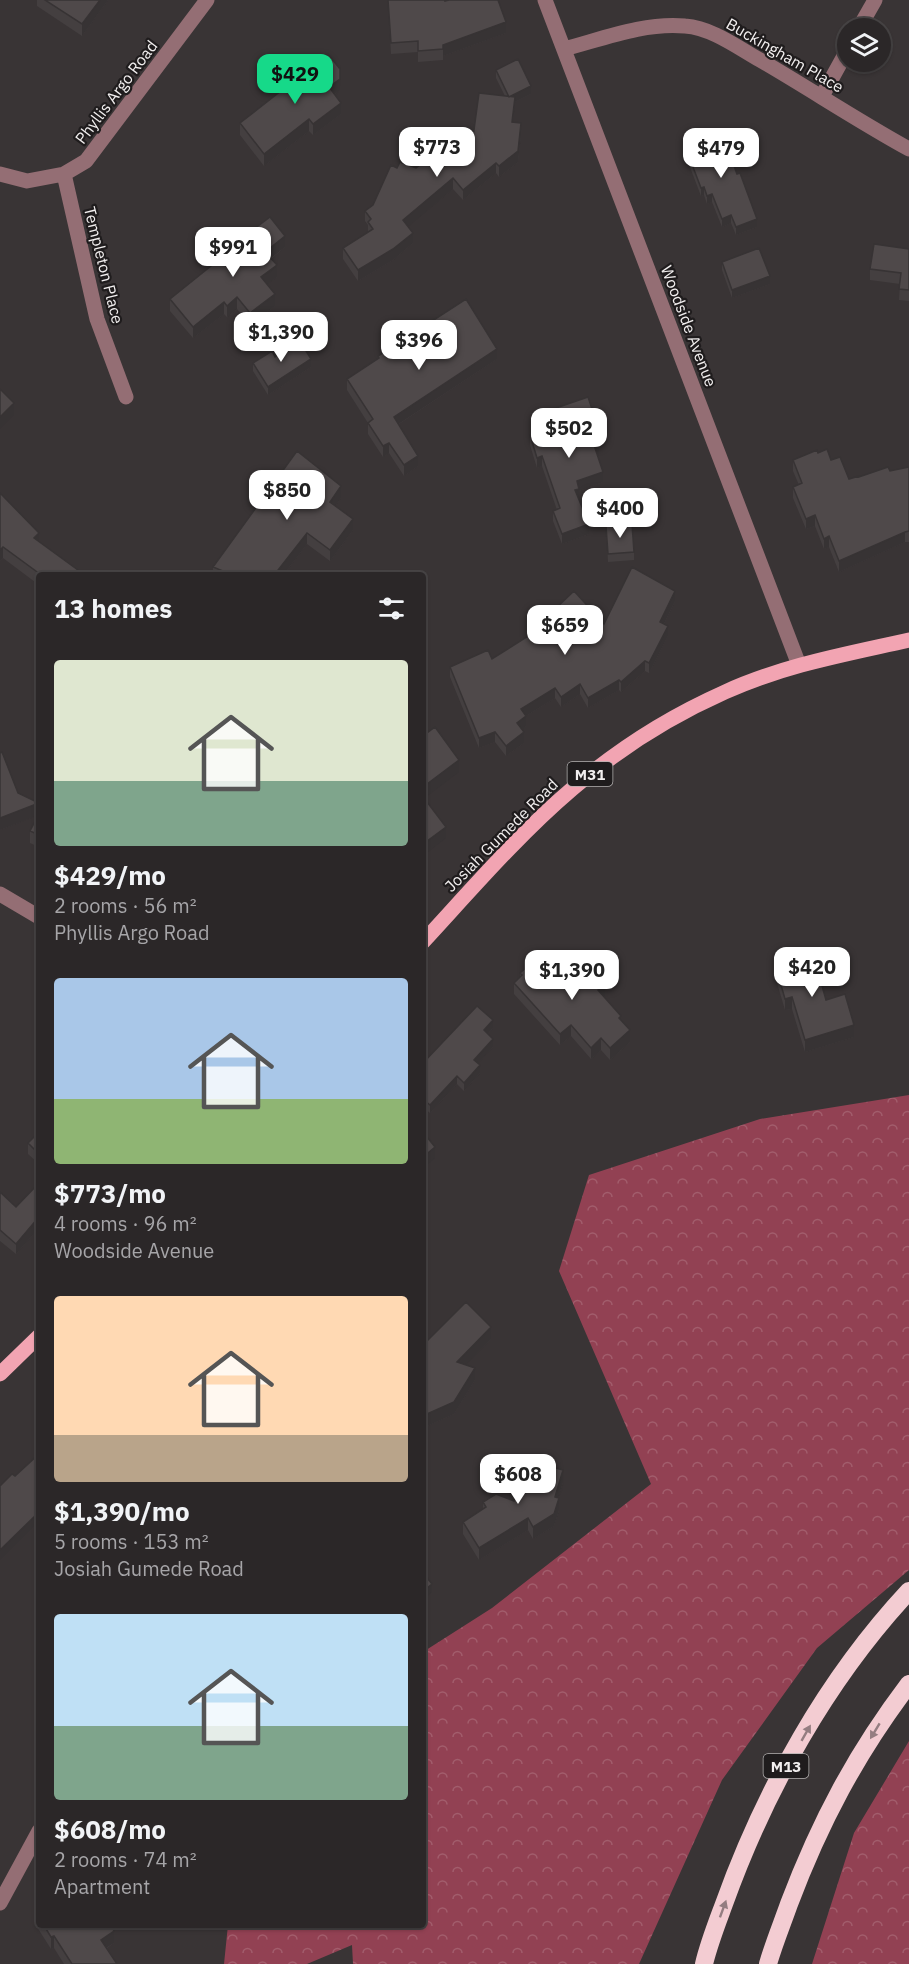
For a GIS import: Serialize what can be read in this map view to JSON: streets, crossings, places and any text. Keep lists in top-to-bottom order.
{
  "streets": {
    "highway": ["M13"],
    "main road": ["M31", "Josiah Gumede Road"],
    "street": [
      "Buckingham Place",
      "Phyllis Argo Road",
      "Templeton Place",
      "Woodside Avenue"
    ]
  },
  "crossings": [
    ["Buckingham Place", "Woodside Avenue"],
    ["Phyllis Argo Road", "Templeton Place"],
    ["Woodside Avenue", "Josiah Gumede Road"]
  ],
  "page": {
    "price": [
      "$429",
      "$773",
      "$479",
      "$991",
      "$1,390",
      "$396",
      "$502",
      "$850",
      "$400",
      "$659",
      "$420",
      "$1,390",
      "$608"
    ],
    "heading": "13 homes",
    "list": [
      {
        "name": "$429/mo",
        "note": "2 rooms · 56 m² · Phyllis Argo Road"
      },
      {
        "name": "$773/mo",
        "note": "4 rooms · 96 m² · Woodside Avenue"
      },
      {
        "name": "$1,390/mo",
        "note": "5 rooms · 153 m² · Josiah Gumede Road"
      },
      {
        "name": "$608/mo",
        "note": "2 rooms · 74 m² · Apartment"
      }
    ]
  }
}
